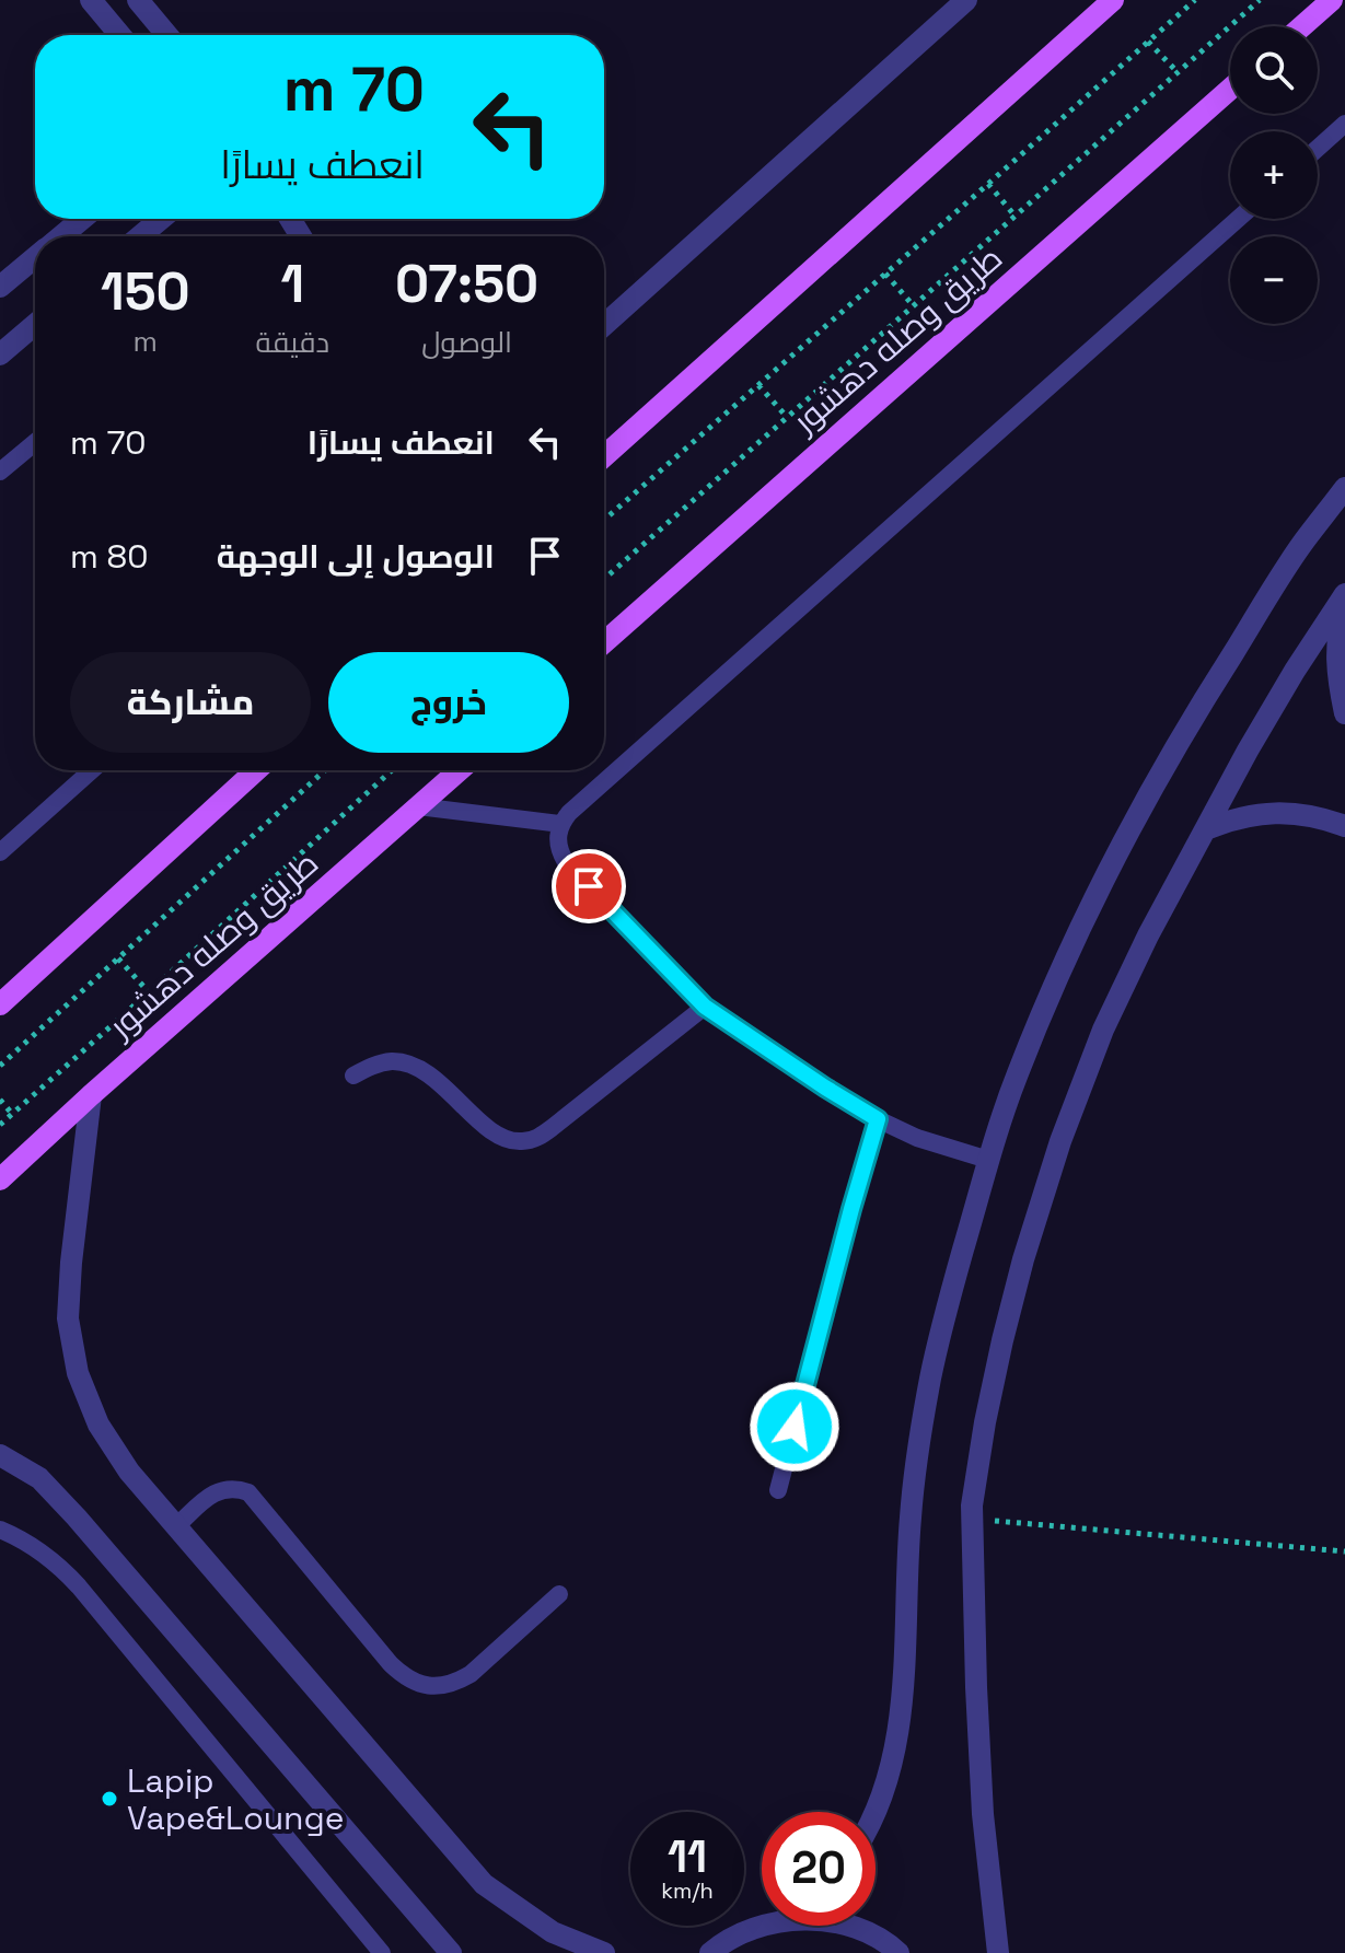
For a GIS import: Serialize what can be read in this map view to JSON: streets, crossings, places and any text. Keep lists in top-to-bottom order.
{
  "streets": {
    "main road": ["طريق وصله دهشور"]
  },
  "places": ["Lapip Vape&Lounge"],
  "page": {
    "map_buttons": ["+", "−"],
    "turn": ["70 m", "انعطف يسارًا"],
    "eta": [
      "07:50",
      "الوصول",
      "1",
      "دقيقة",
      "150",
      "m"
    ],
    "list": [
      {
        "name": "انعطف يسارًا",
        "value": "70 m"
      },
      {
        "name": "الوصول إلى الوجهة",
        "value": "80 m"
      }
    ],
    "buttons": ["خروج", "مشاركة"],
    "speed": "11 km/h",
    "limit": "20"
  }
}
